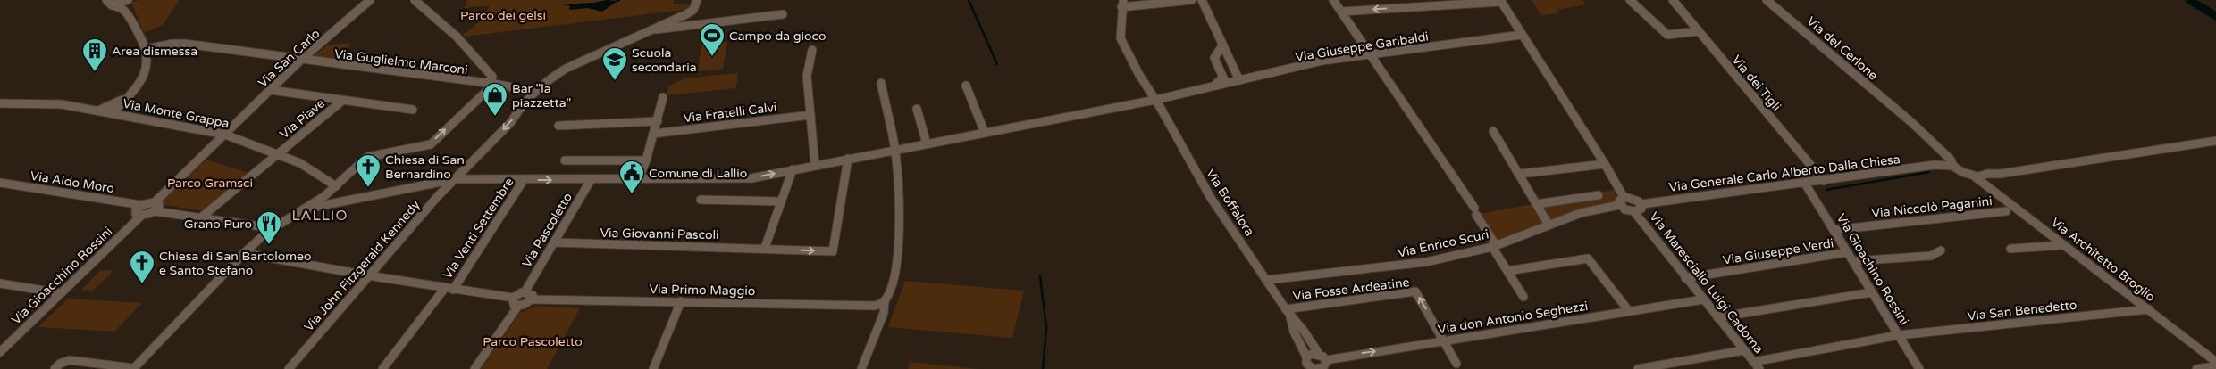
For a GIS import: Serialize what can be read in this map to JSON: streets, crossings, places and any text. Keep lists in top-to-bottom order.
{
  "streets": {
    "street": [
      "Via Giuseppe Garibaldi",
      "Via del Cerlone",
      "Via San Carlo",
      "Via Guglielmo Marconi",
      "Via dei Tigli",
      "Via Fratelli Calvi",
      "Via Monte Grappa",
      "Via Piave",
      "Via Generale Carlo Alberto Dalla Chiesa",
      "Via Aldo Moro",
      "Via Boffalora",
      "Via Niccolò Paganini",
      "Via Venti Settembre",
      "Via Pascoletto",
      "Via Giovanni Pascoli",
      "Via Enrico Scuri",
      "Via Giuseppe Verdi",
      "Via Architetto Broglio",
      "Via John Fitzgerald Kennedy",
      "Via Gioachino Rossini",
      "Via Gioacchino Rossini",
      "Via Maresciallo Luigi Cadorna",
      "Via Fosse Ardeatine",
      "Via Primo Maggio",
      "Via San Benedetto",
      "Via don Antonio Seghezzi"
    ]
  },
  "crossings": [
    ["Via Giuseppe Garibaldi", "Via Boffalora"],
    ["Via Giuseppe Garibaldi", "Via Venti Settembre"],
    ["Via Giuseppe Garibaldi", "Via Pascoletto"],
    ["Via Giuseppe Garibaldi", "Via Giovanni Pascoli"],
    ["Via Giuseppe Garibaldi", "Via John Fitzgerald Kennedy"],
    ["Via del Cerlone", "Via Generale Carlo Alberto Dalla Chiesa"],
    ["Via San Carlo", "Via Guglielmo Marconi"],
    ["Via San Carlo", "Via Monte Grappa"],
    ["Via San Carlo", "Via Piave"],
    ["Via Guglielmo Marconi", "Via John Fitzgerald Kennedy"],
    ["Via dei Tigli", "Via Generale Carlo Alberto Dalla Chiesa"],
    ["Via Monte Grappa", "Via Piave"],
    ["Via Piave", "Via Aldo Moro"],
    ["Via Generale Carlo Alberto Dalla Chiesa", "Via Gioachino Rossini"],
    ["Via Generale Carlo Alberto Dalla Chiesa", "Via Maresciallo Luigi Cadorna"],
    ["Via Aldo Moro", "Via Gioacchino Rossini"],
    ["Via Boffalora", "Via Enrico Scuri"],
    ["Via Boffalora", "Via Fosse Ardeatine"],
    ["Via Boffalora", "Via don Antonio Seghezzi"],
    ["Via Niccolò Paganini", "Via Gioachino Rossini"],
    ["Via Pascoletto", "Via Giovanni Pascoli"],
    ["Via Enrico Scuri", "Via Maresciallo Luigi Cadorna"],
    ["Via Giuseppe Verdi", "Via Gioachino Rossini"],
    ["Via Giuseppe Verdi", "Via Maresciallo Luigi Cadorna"],
    ["Via Architetto Broglio", "Via San Benedetto"],
    ["Via Gioachino Rossini", "Via San Benedetto"],
    ["Via Maresciallo Luigi Cadorna", "Via San Benedetto"],
    ["Via Maresciallo Luigi Cadorna", "Via don Antonio Seghezzi"],
    ["Via Fosse Ardeatine", "Via don Antonio Seghezzi"]
  ],
  "one_way": ["Via Fosse Ardeatine"],
  "districts": ["LALLIO"],
  "parks": ["Parco dei gelsi", "Parco Gramsci", "Parco Pascoletto"],
  "places": {
    "sports": ["Campo da gioco"],
    "building": ["Area dismessa"],
    "school or university": ["Scuola secondaria"],
    "shop": ["Bar \"la piazzetta\""],
    "church": ["Chiesa di San Bernardino", "Chiesa di San Bartolomeo e Santo Stefano"],
    "public building": ["Comune di Lallio"],
    "restaurant": ["Grano Puro"]
  }
}
